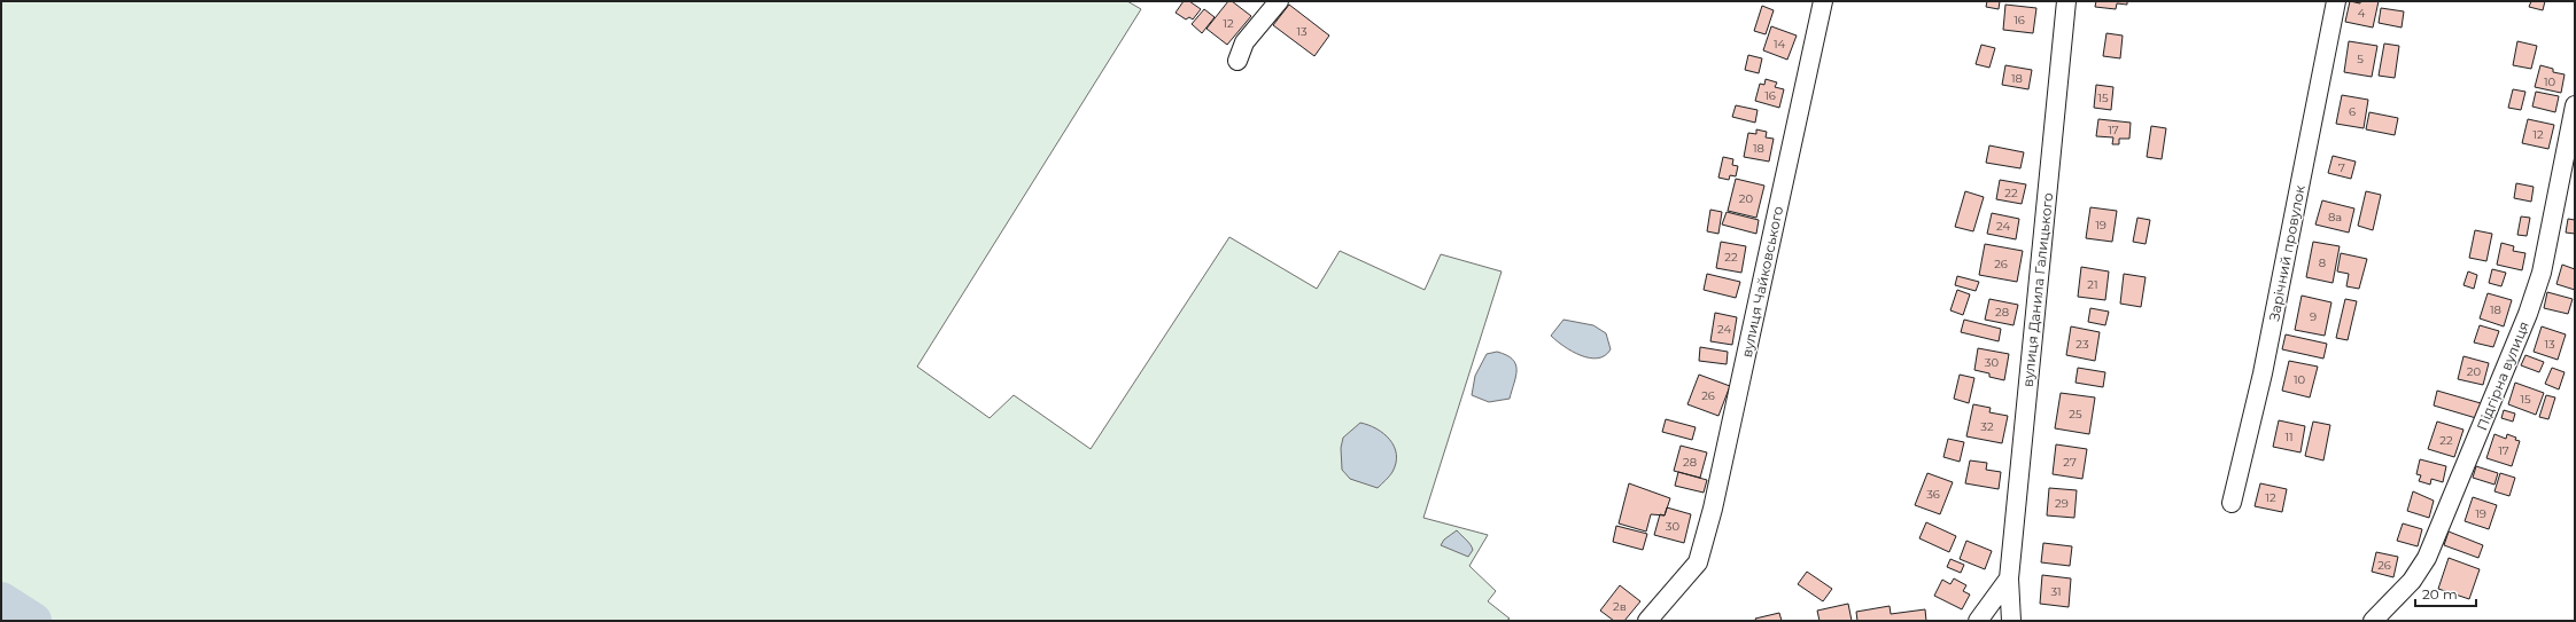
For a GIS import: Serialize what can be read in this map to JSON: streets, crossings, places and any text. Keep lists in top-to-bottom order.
{
  "streets": {
    "street": [
      "Зарічний провулок",
      "вулиця Чайковського",
      "вулиця Данила Галицького",
      "Підгірна вулиця"
    ]
  },
  "house_numbers": [
    "4",
    "16",
    "12",
    "13",
    "14",
    "5",
    "18",
    "10",
    "16",
    "15",
    "6",
    "17",
    "12",
    "18",
    "7",
    "22",
    "20",
    "8а",
    "19",
    "24",
    "22",
    "8",
    "26",
    "21",
    "18",
    "28",
    "9",
    "24",
    "23",
    "13",
    "30",
    "20",
    "10",
    "26",
    "15",
    "25",
    "32",
    "11",
    "22",
    "17",
    "28",
    "27",
    "36",
    "12",
    "29",
    "19",
    "30",
    "26",
    "31",
    "2в"
  ],
  "scale_bar": "20 m"
}
